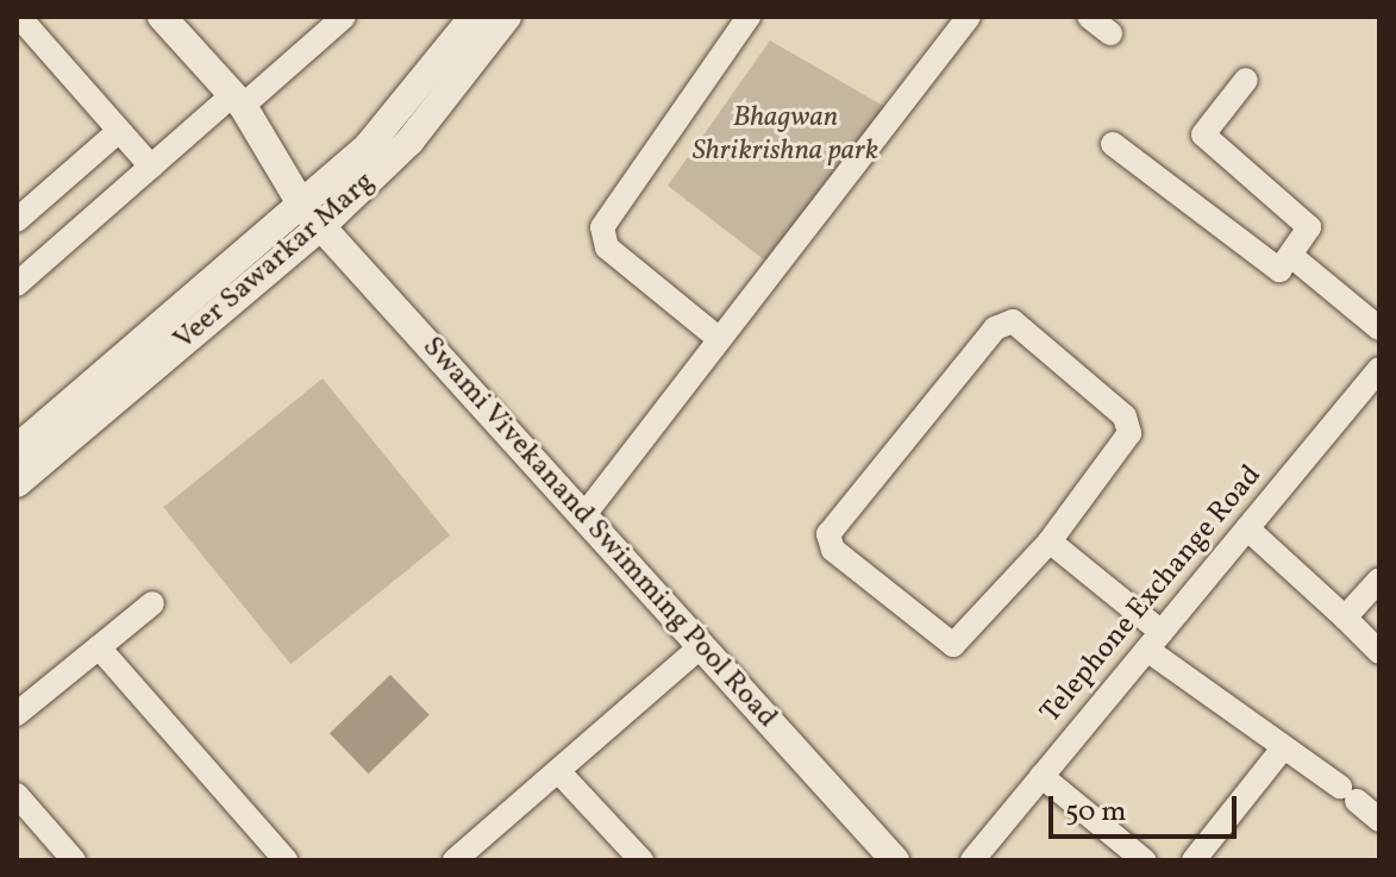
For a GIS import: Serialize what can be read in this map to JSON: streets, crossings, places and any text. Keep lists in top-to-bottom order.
{
  "streets": {
    "street": ["Veer Sawarkar Marg", "Swami Vivekanand Swimming Pool Road", "Telephone Exchange Road"]
  },
  "crossings": [
    ["Veer Sawarkar Marg", "Swami Vivekanand Swimming Pool Road"]
  ],
  "parks": ["Bhagwan Shrikrishna park"],
  "scale_bar": "50 m"
}
